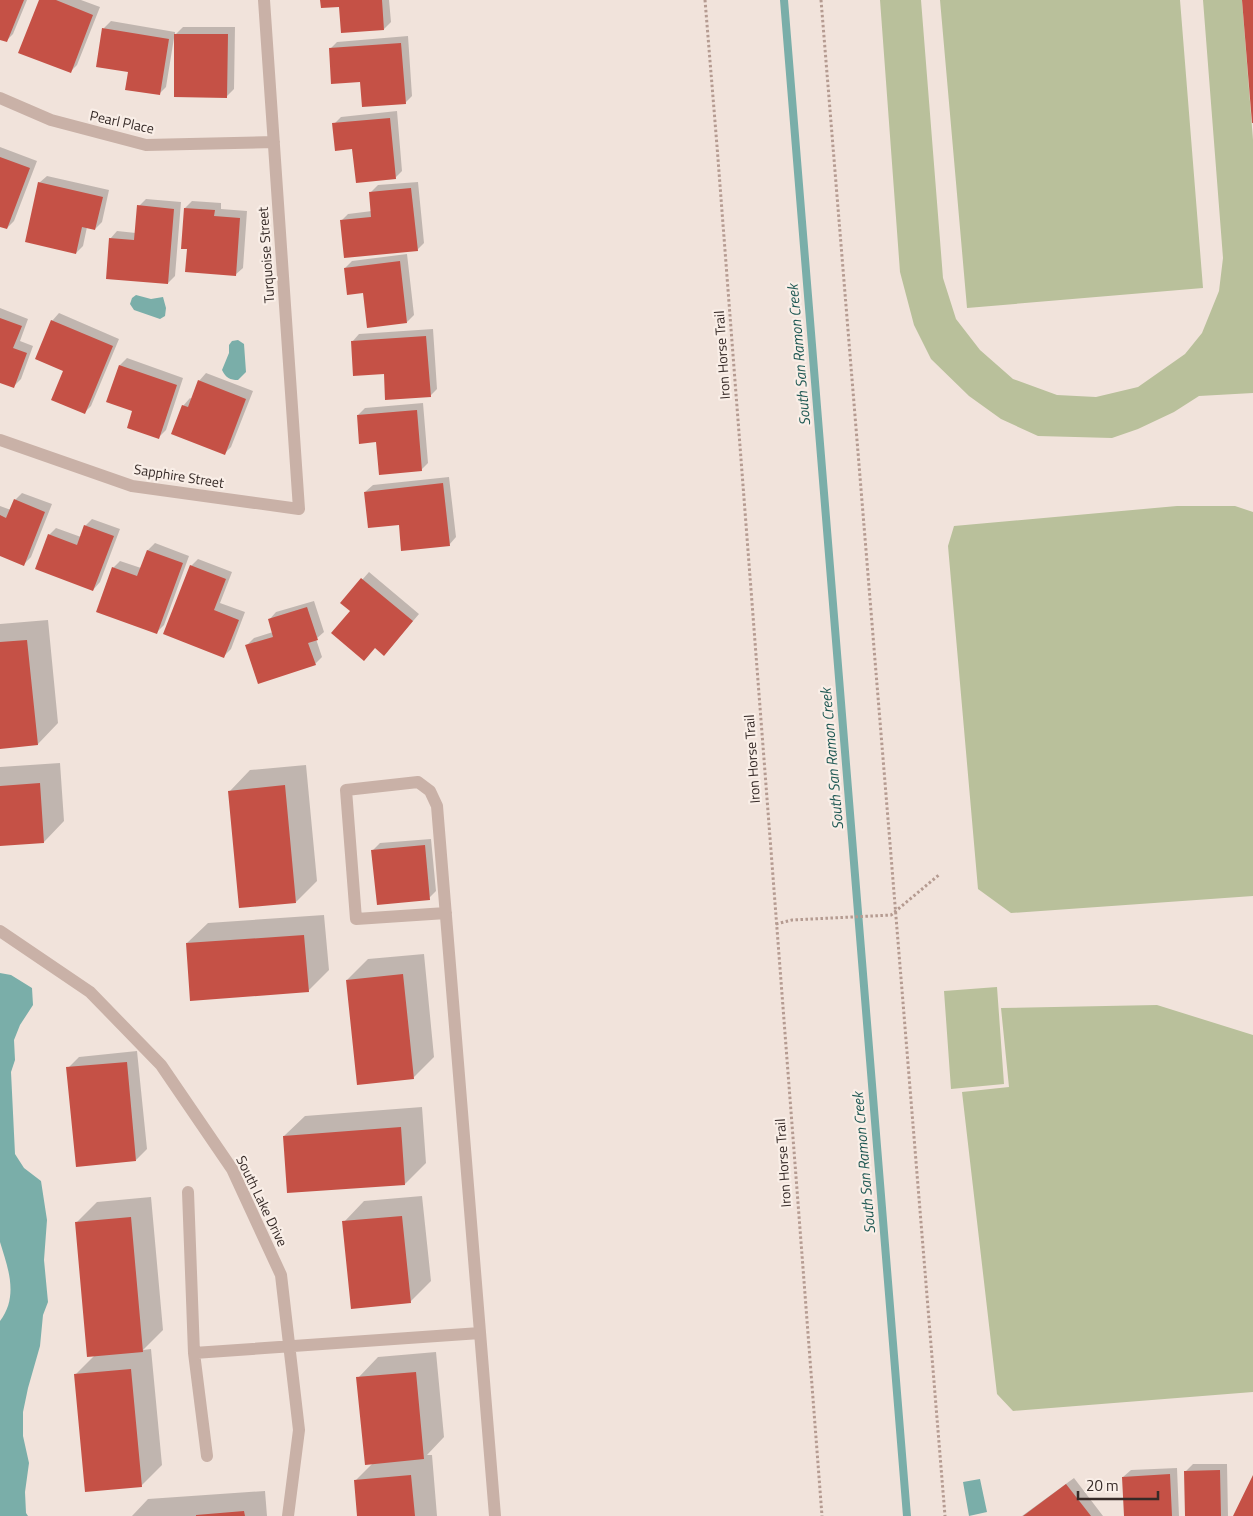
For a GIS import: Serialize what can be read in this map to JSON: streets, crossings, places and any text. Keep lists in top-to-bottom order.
{
  "streets": {
    "street": [
      "Pearl Place",
      "Turquoise Street",
      "Sapphire Street",
      "South Lake Drive"
    ],
    "path": ["Iron Horse Trail"]
  },
  "crossings": [
    ["Pearl Place", "Turquoise Street"],
    ["Turquoise Street", "Sapphire Street"]
  ],
  "water": ["South San Ramon Creek"],
  "scale_bar": "20 m"
}
